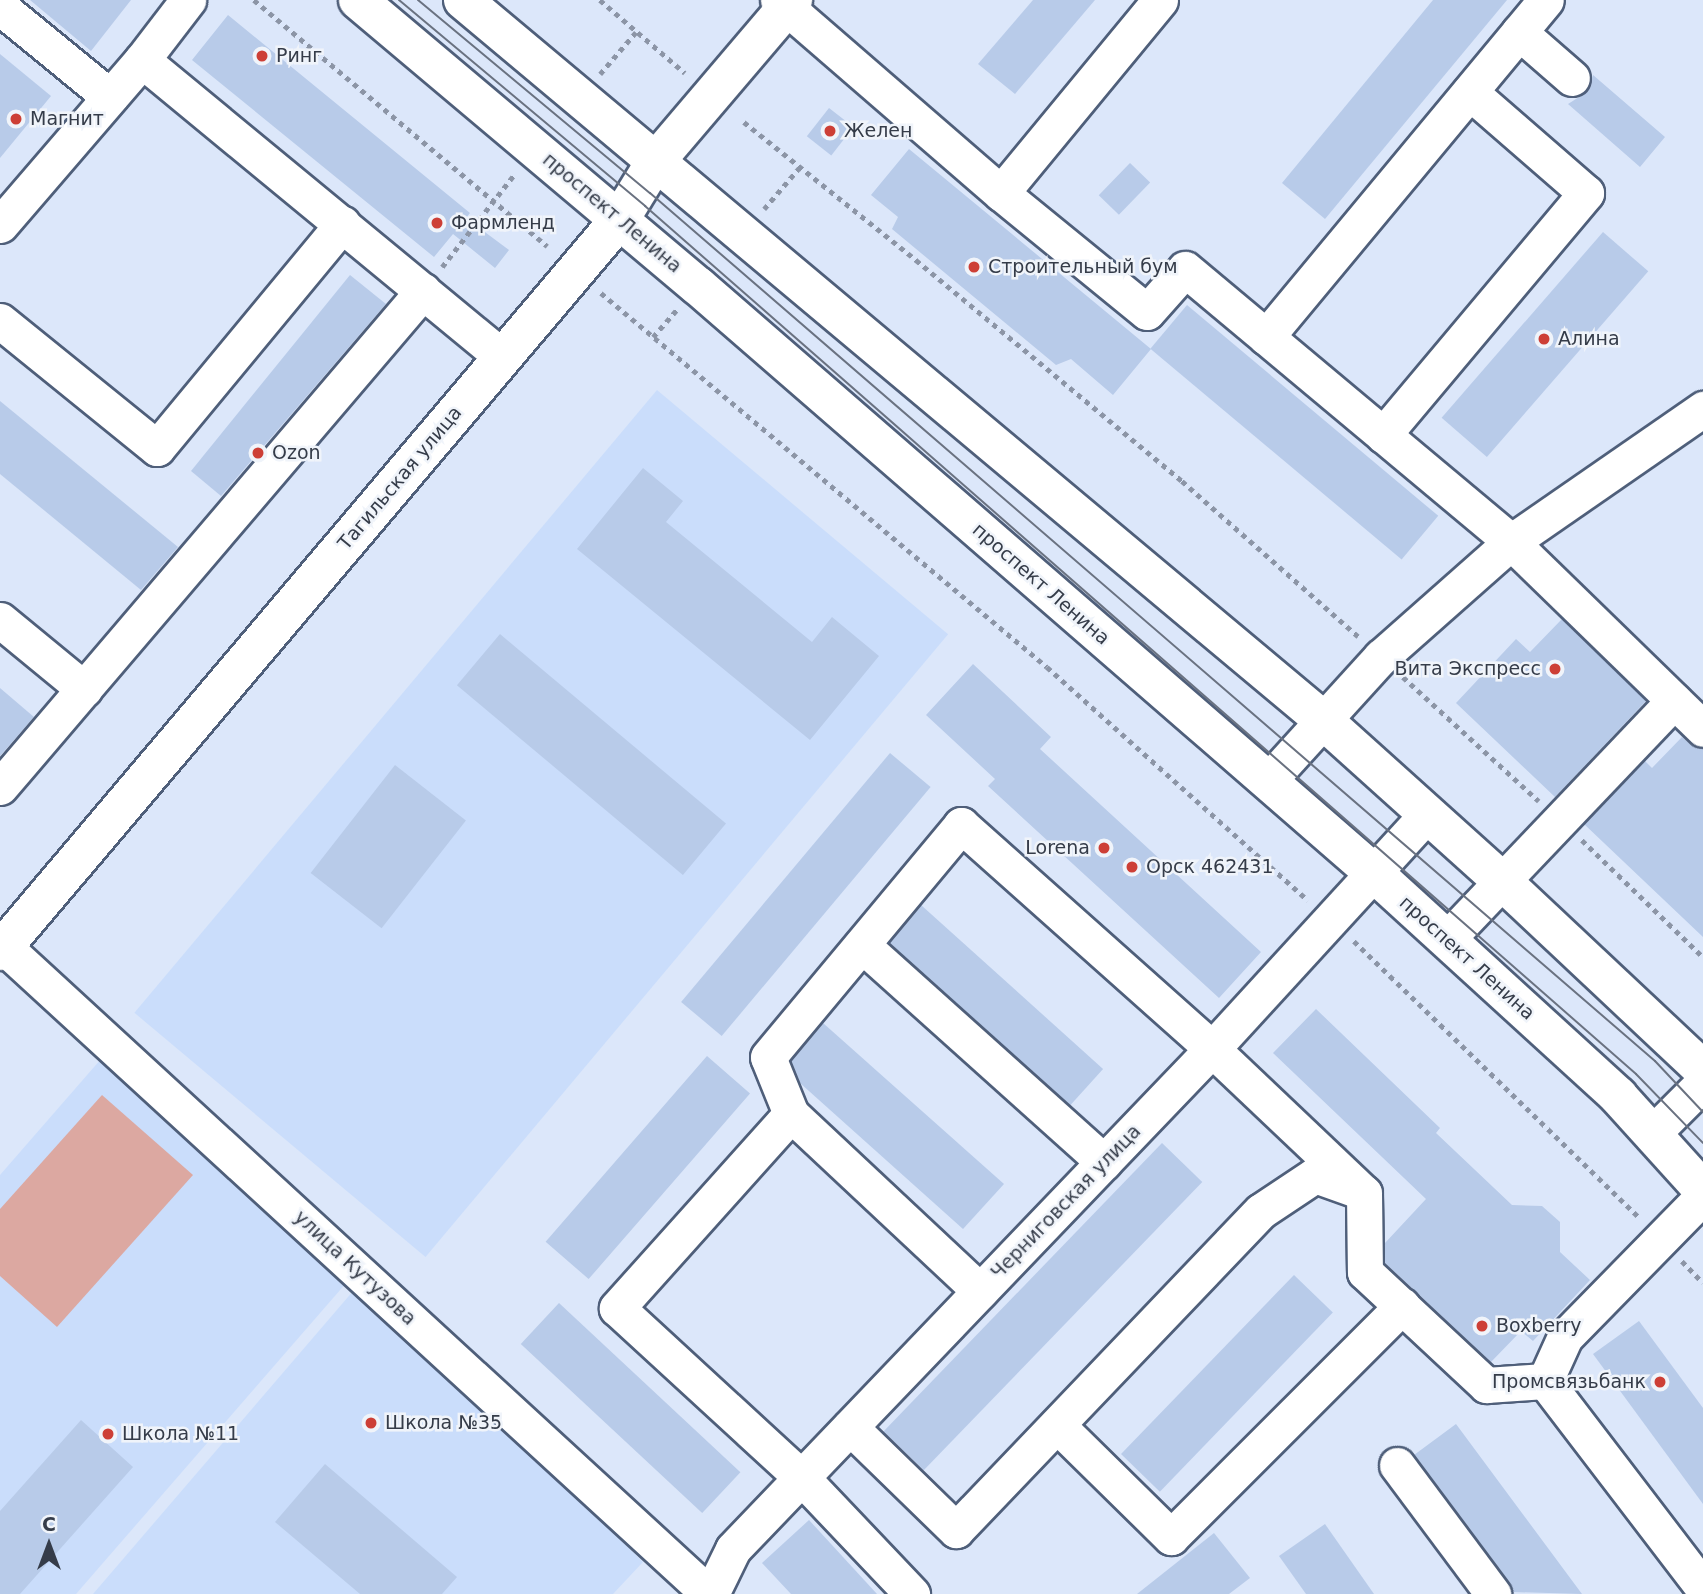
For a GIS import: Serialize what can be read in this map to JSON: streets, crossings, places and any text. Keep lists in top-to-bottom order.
{
  "streets": {
    "main road": ["проспект Ленина", "Тагильская улица"],
    "street": ["Черниговская улица", "улица Кутузова"]
  },
  "crossings": [
    ["проспект Ленина", "Тагильская улица"],
    ["проспект Ленина", "Черниговская улица"],
    ["Тагильская улица", "улица Кутузова"],
    ["Черниговская улица", "улица Кутузова"]
  ],
  "places": [
    "Ринг",
    "Магнит",
    "Желен",
    "Фармленд",
    "Строительный бум",
    "Алина",
    "Ozon",
    "Вита Экспресс",
    "Lorena",
    "Орск 462431",
    "Boxberry",
    "Промсвязьбанк",
    "Школа №35",
    "Школа №11"
  ],
  "north": "top"
}
